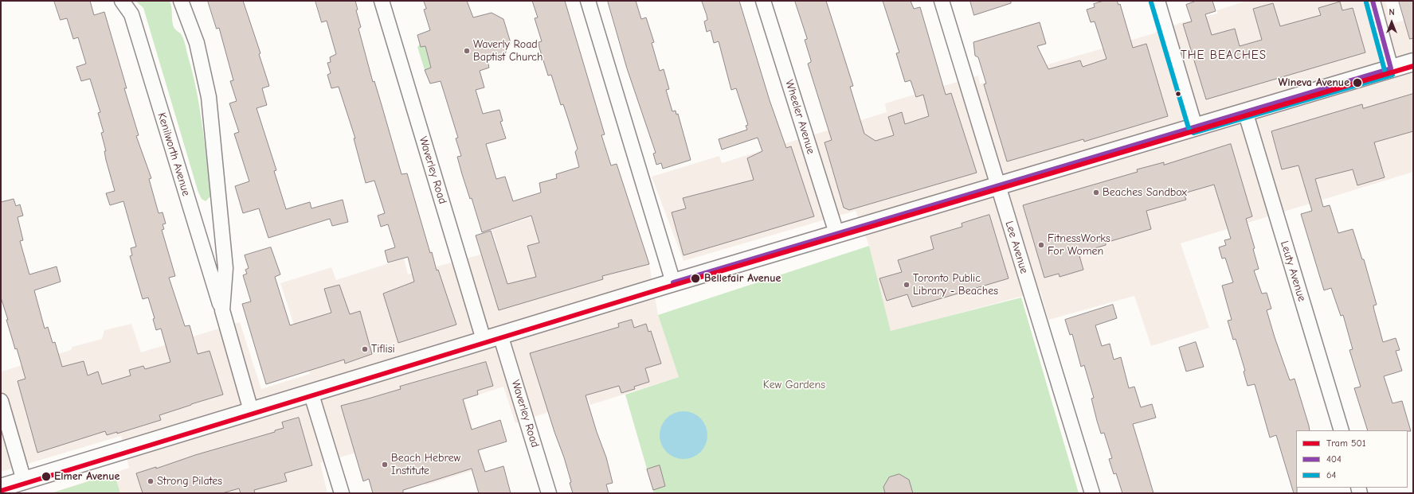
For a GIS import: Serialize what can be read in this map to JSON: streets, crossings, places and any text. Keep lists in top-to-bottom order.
{
  "streets": {
    "street": [
      "Wheeler Avenue",
      "Kenilworth Avenue",
      "Waverley Road",
      "Lee Avenue",
      "Leuty Avenue"
    ]
  },
  "districts": ["THE BEACHES"],
  "parks": ["Kew Gardens"],
  "places": [
    "Waverly Road Baptist Church",
    "Wineva Avenue",
    "Beaches Sandbox",
    "FitnessWorks For Women",
    "Bellefair Avenue",
    "Toronto Public Library - Beaches",
    "Tiflisi",
    "Beach Hebrew Institute",
    "Elmer Avenue",
    "Strong Pilates"
  ],
  "lines": ["transit line 404", "transit line 64", "tram line 501"],
  "legend": ["Tram 501", "404", "64"],
  "north": "top"
}
